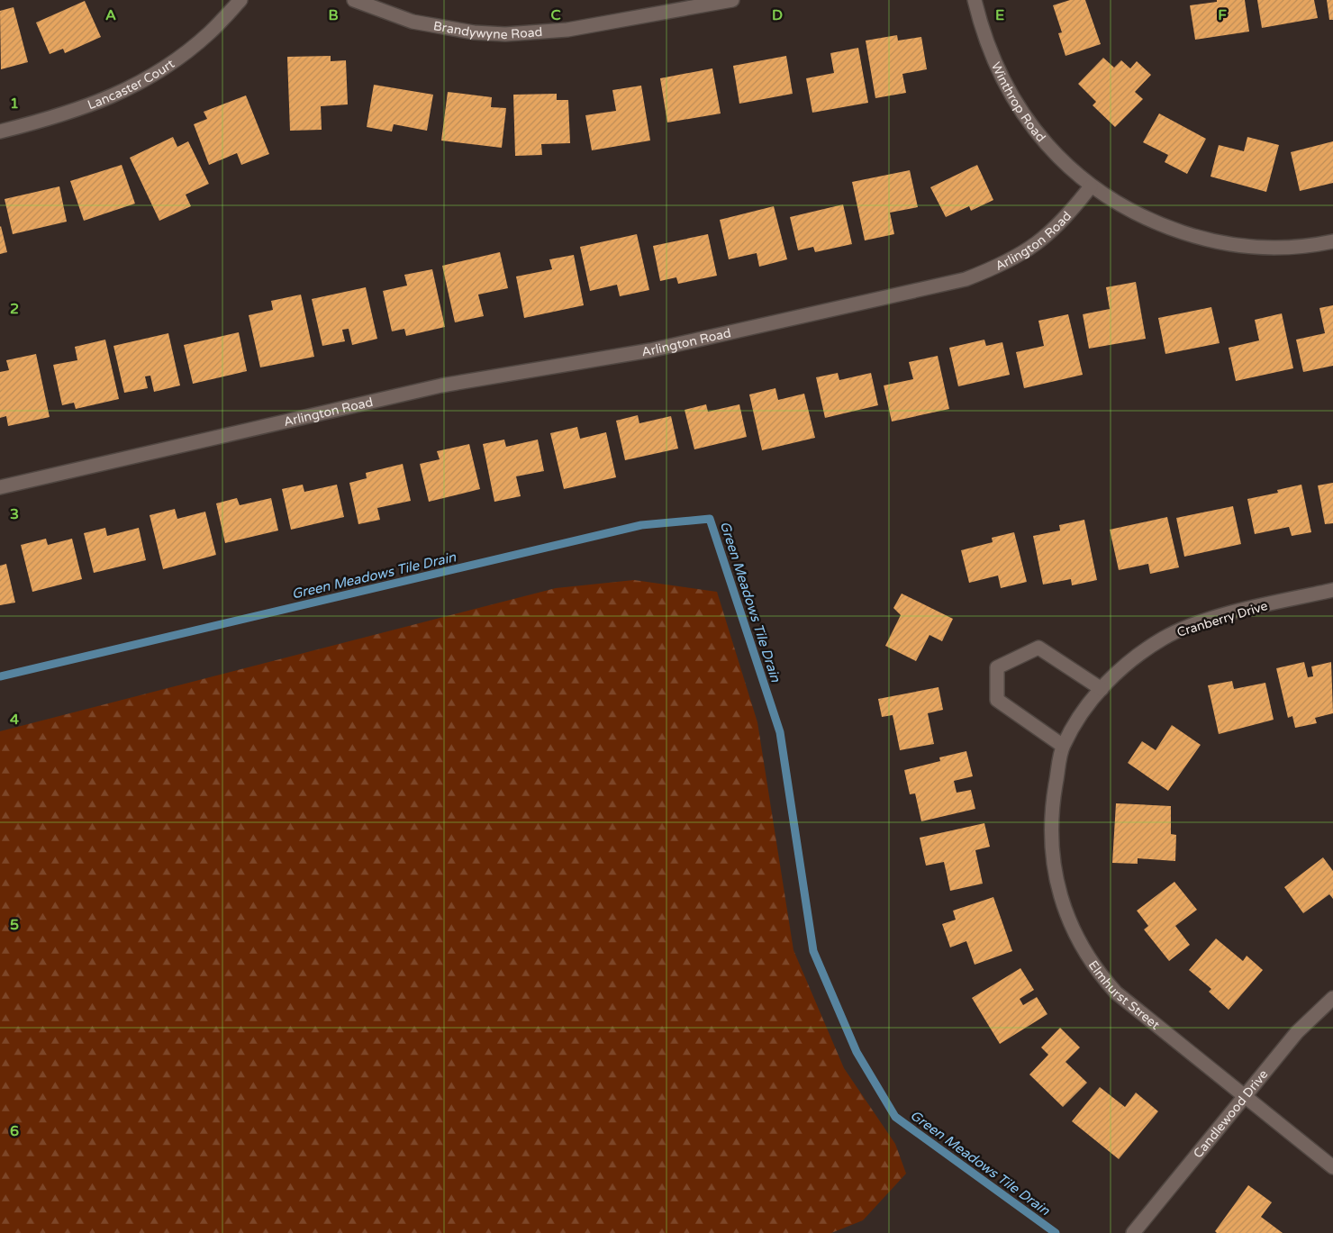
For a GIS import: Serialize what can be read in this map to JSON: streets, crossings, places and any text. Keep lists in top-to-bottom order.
{
  "streets": {
    "street": [
      "Brandywyne Road",
      "Lancaster Court",
      "Winthrop Road",
      "Arlington Road",
      "Cranberry Drive",
      "Elmhurst Street",
      "Candlewood Drive"
    ]
  },
  "crossings": [
    ["Winthrop Road", "Arlington Road"],
    ["Cranberry Drive", "Elmhurst Street"],
    ["Elmhurst Street", "Candlewood Drive"]
  ],
  "water": ["Green Meadows Tile Drain"],
  "grid": {
    "columns": [
      "A",
      "B",
      "C",
      "D",
      "E",
      "F"
    ],
    "rows": [
      "1",
      "2",
      "3",
      "4",
      "5",
      "6"
    ]
  }
}
